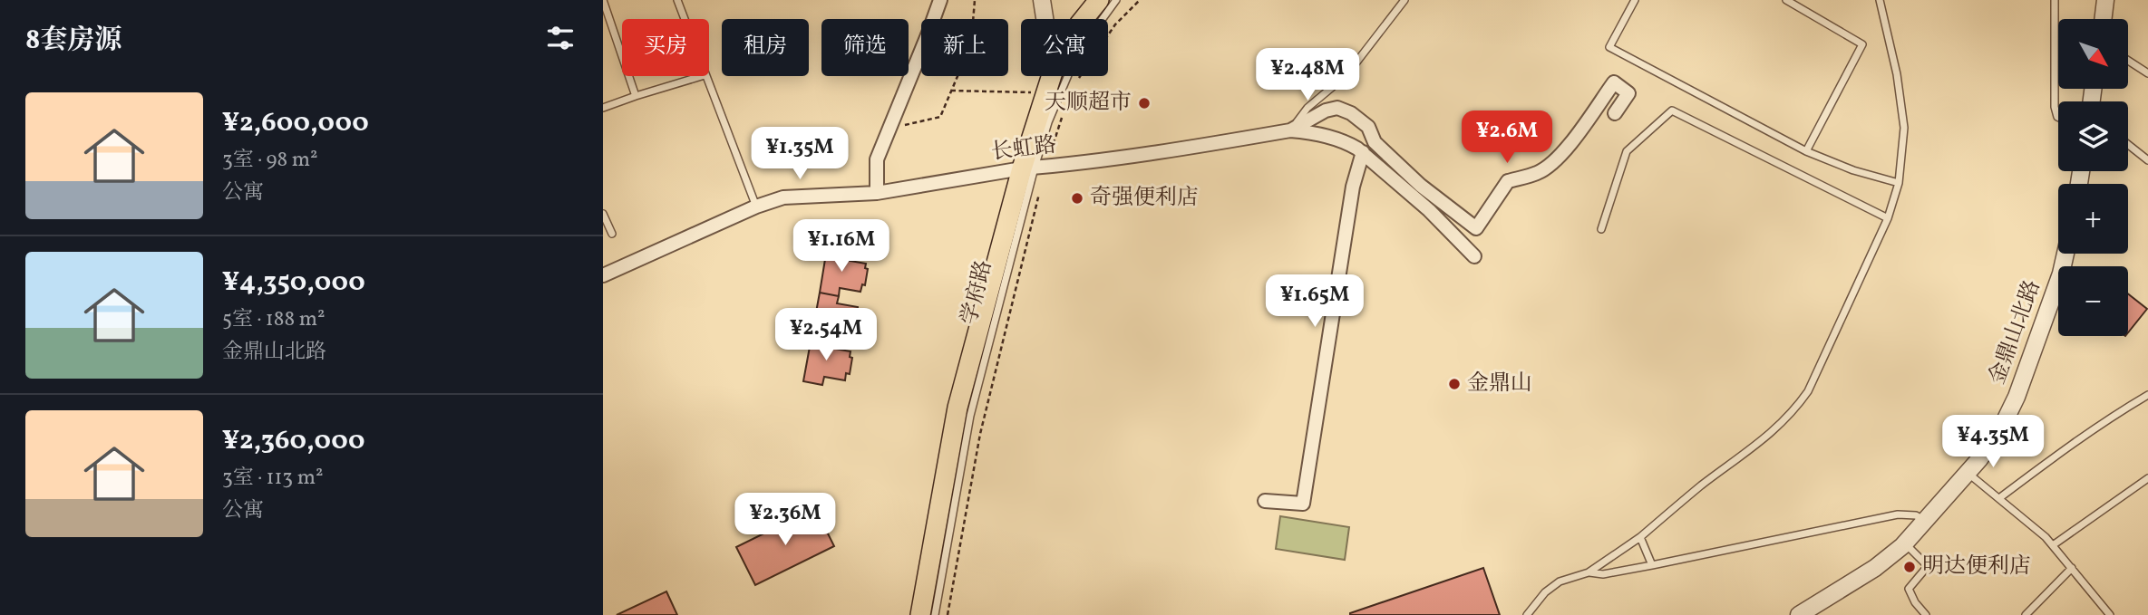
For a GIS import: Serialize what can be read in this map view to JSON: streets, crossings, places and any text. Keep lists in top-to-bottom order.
{
  "streets": {
    "main road": ["学府路"],
    "street": ["长虹路", "金鼎山北路"]
  },
  "crossings": [
    ["长虹路", "学府路"]
  ],
  "places": [
    "天顺超市",
    "奇强便利店",
    "金鼎山",
    "明达便利店"
  ],
  "north": "bottom right",
  "page": {
    "heading": "8套房源",
    "map_buttons": ["+", "−"],
    "chip": [
      "买房",
      "租房",
      "筛选",
      "新上",
      "公寓"
    ],
    "price": [
      "¥2.48M",
      "¥2.6M",
      "¥1.35M",
      "¥1.16M",
      "¥1.65M",
      "¥2.54M",
      "¥4.35M",
      "¥2.36M"
    ],
    "list": [
      {
        "name": "¥2,600,000",
        "note": "3室 · 98 m² · 公寓"
      },
      {
        "name": "¥4,350,000",
        "note": "5室 · 188 m² · 金鼎山北路"
      },
      {
        "name": "¥2,360,000",
        "note": "3室 · 113 m² · 公寓"
      }
    ]
  }
}
